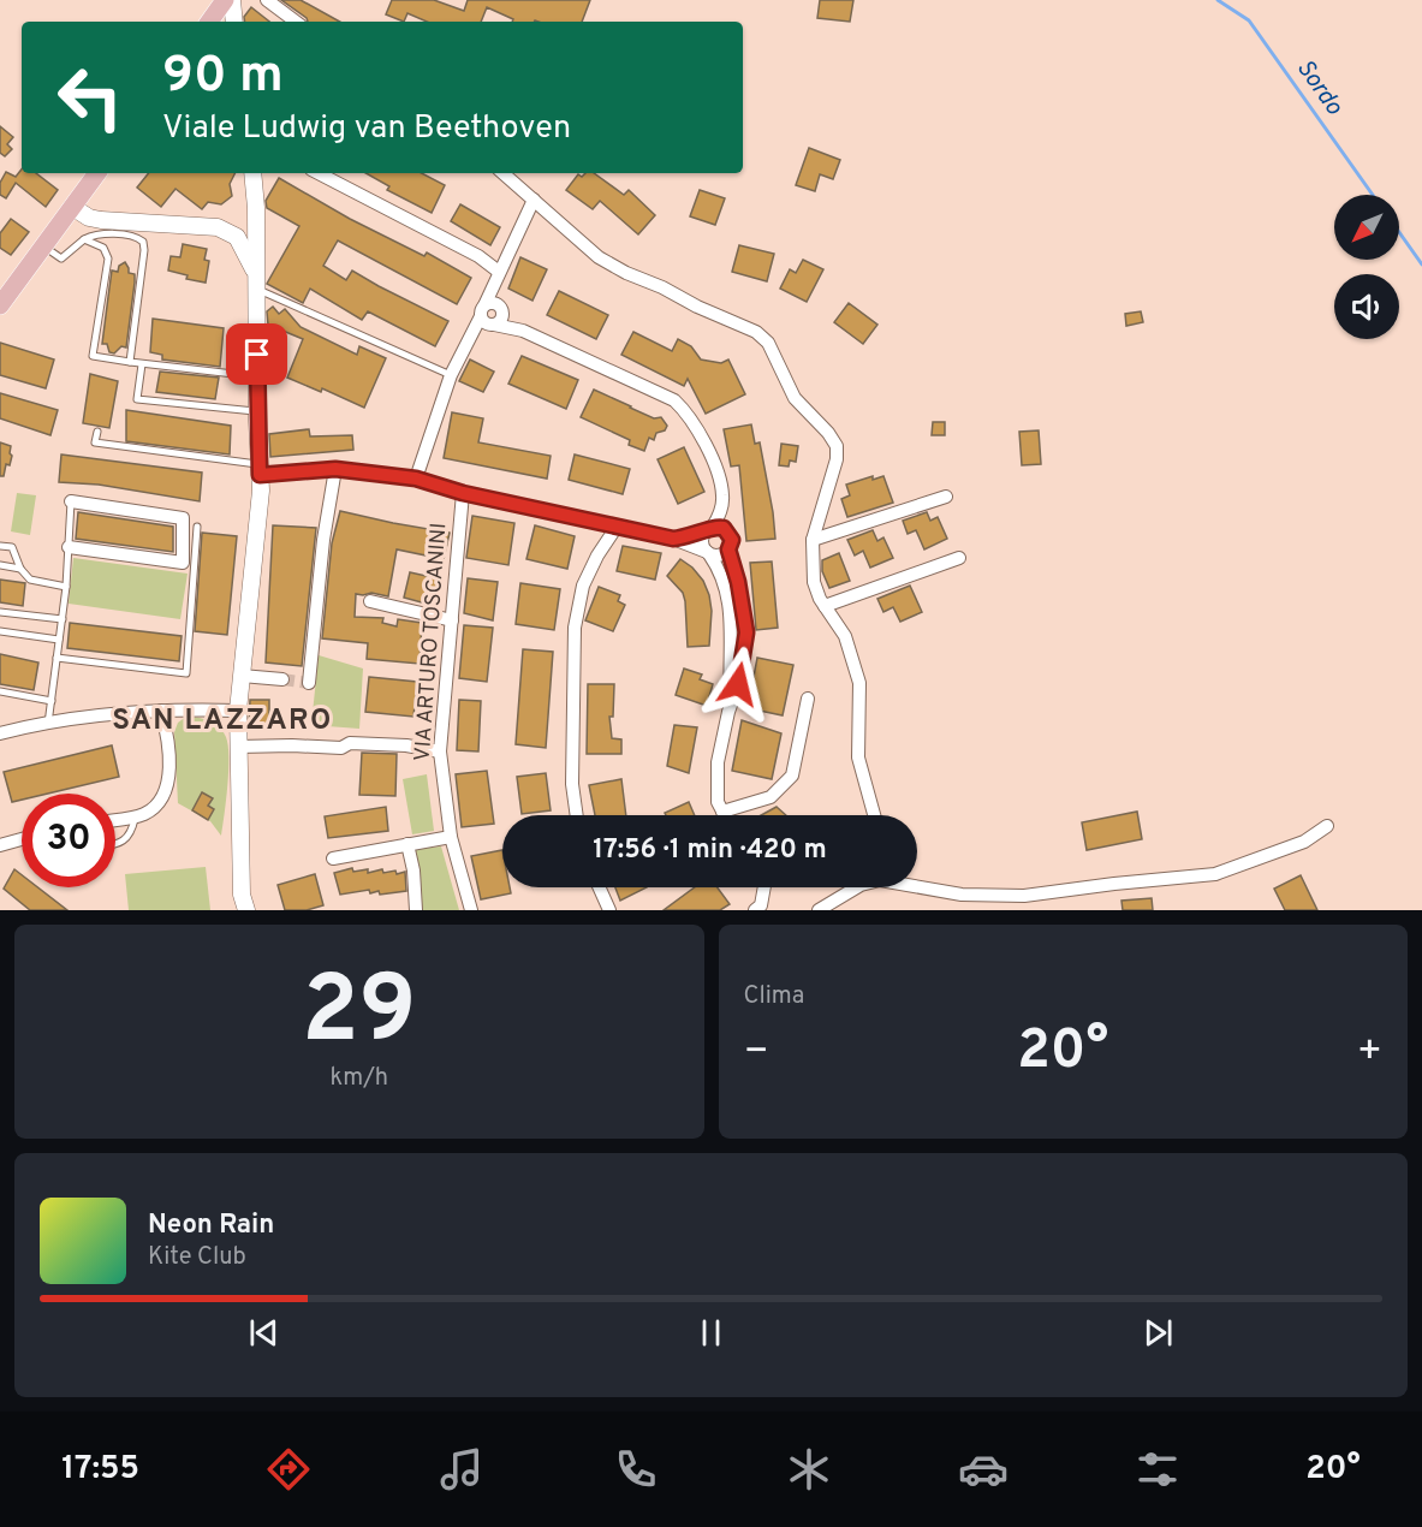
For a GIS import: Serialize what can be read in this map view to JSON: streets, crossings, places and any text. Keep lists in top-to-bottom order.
{
  "streets": {
    "street": ["VIA ARTURO TOSCANINI"]
  },
  "districts": ["SAN LAZZARO"],
  "water": ["Sordo"],
  "north": "bottom left",
  "page": {
    "turn": ["90 m", "Viale Ludwig van Beethoven"],
    "limit": "30",
    "trip": "17:56 · 1 min · 420 m",
    "tile": [
      ["29", "km/h"],
      "Clima"
    ],
    "heat": ["−", "20°", "+"],
    "song": ["Neon Rain", "Kite Club"],
    "tabs": ["17:55", "20°"]
  }
}
